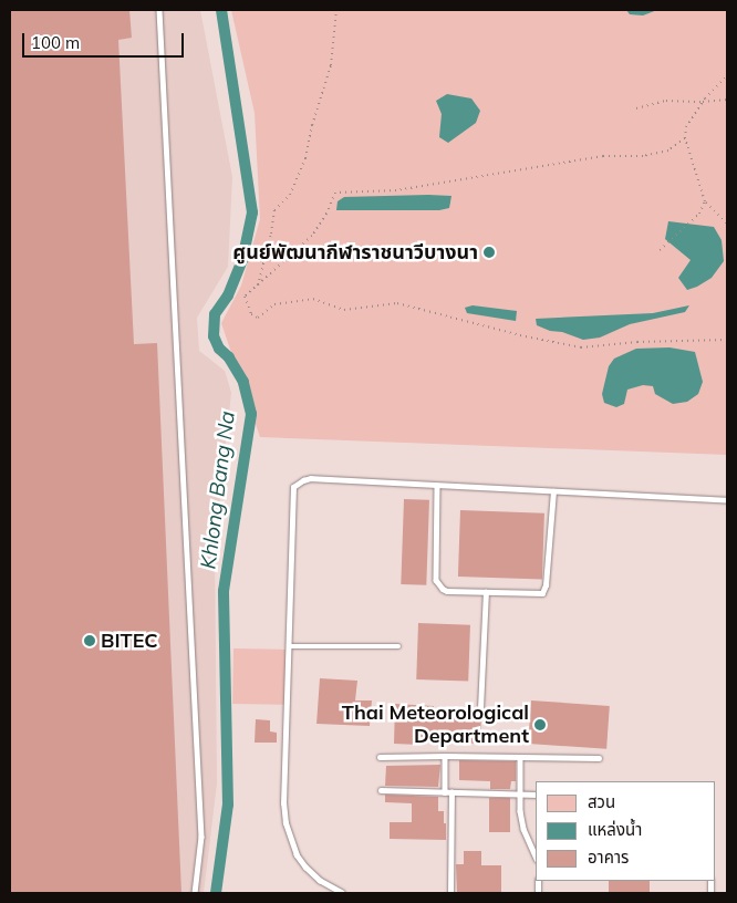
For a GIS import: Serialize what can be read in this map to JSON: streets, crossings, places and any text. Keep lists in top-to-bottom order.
{
  "water": ["Khlong Bang Na"],
  "places": ["ศูนย์พัฒนากีฬาราชนาวีบางนา", "BITEC", "Thai Meteorological Department"],
  "legend": ["สวน", "แหล่งน้ำ", "อาคาร"],
  "scale_bar": "100 m"
}
